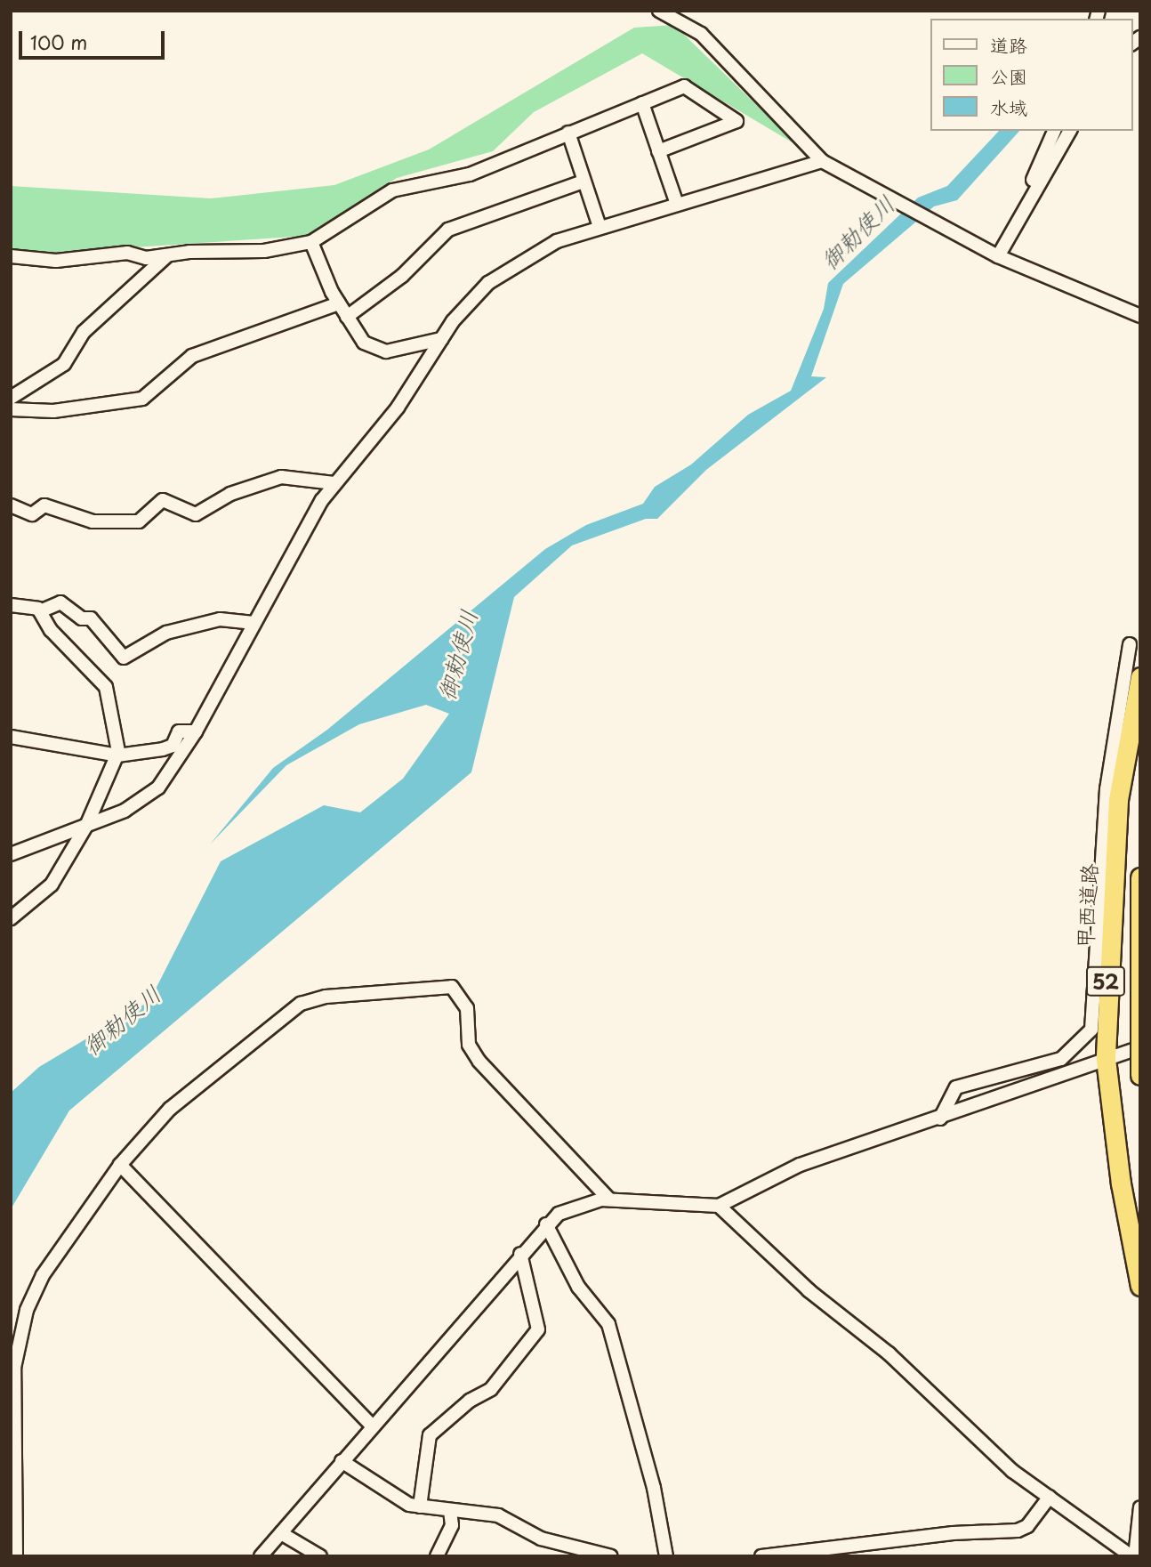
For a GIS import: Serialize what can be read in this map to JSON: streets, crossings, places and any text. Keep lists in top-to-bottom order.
{
  "streets": {
    "highway": ["甲西道路", "52"]
  },
  "water": ["御勅使川"],
  "legend": ["道路", "公園", "水域"],
  "scale_bar": "100 m"
}
